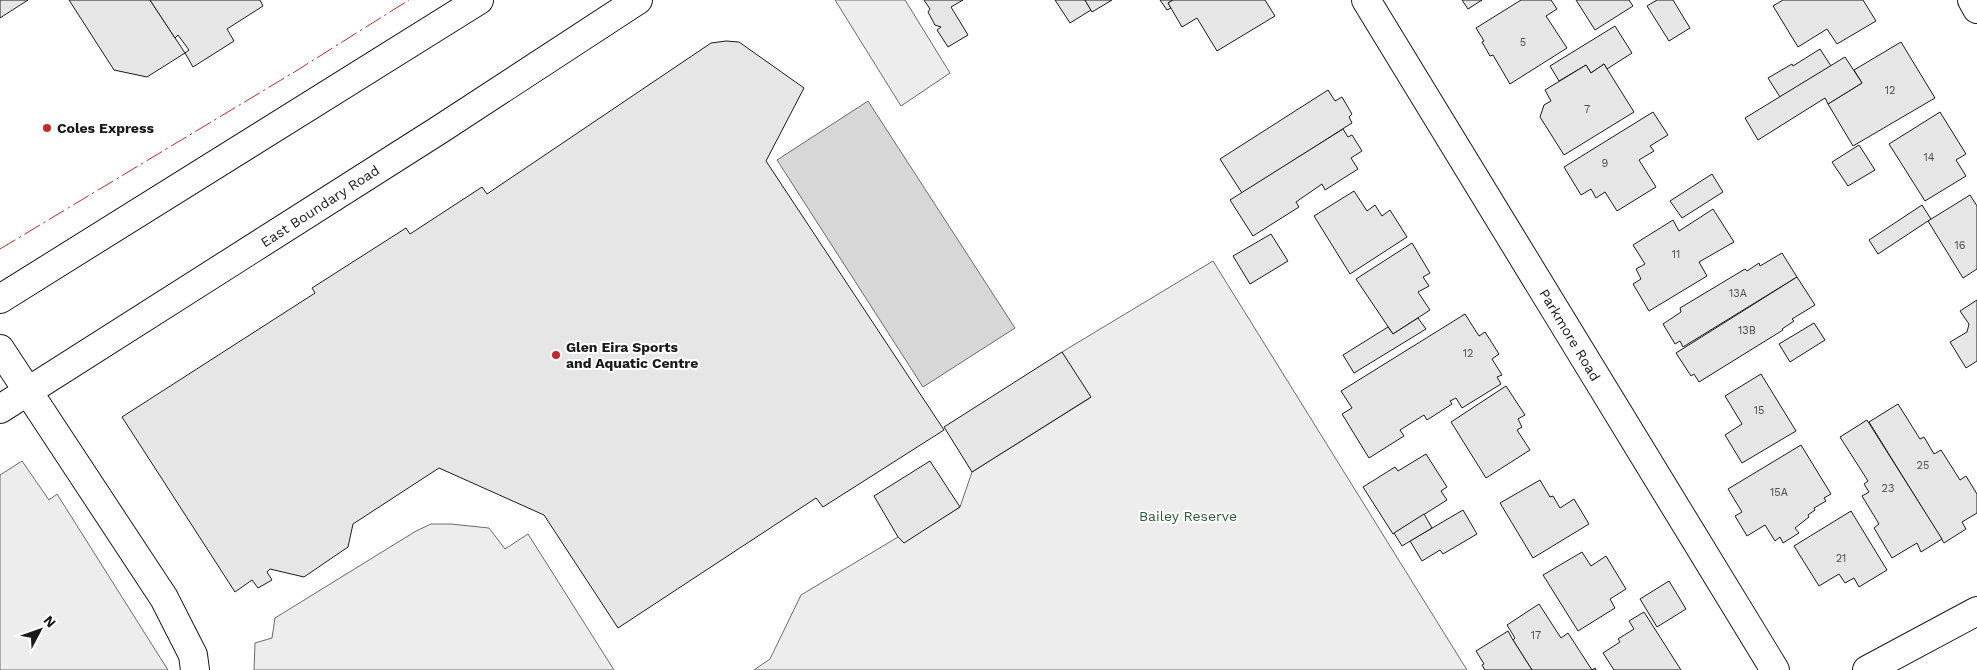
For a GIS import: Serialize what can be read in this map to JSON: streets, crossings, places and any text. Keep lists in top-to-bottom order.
{
  "streets": {
    "main road": ["East Boundary Road", "Parkmore Road"]
  },
  "parks": ["Bailey Reserve"],
  "places": ["Coles Express", "Glen Eira Sports and Aquatic Centre"],
  "house_numbers": [
    "5",
    "12",
    "7",
    "14",
    "9",
    "16",
    "11",
    "13A",
    "13B",
    "12",
    "15",
    "25",
    "23",
    "15A",
    "21",
    "17"
  ],
  "north": "top right"
}
